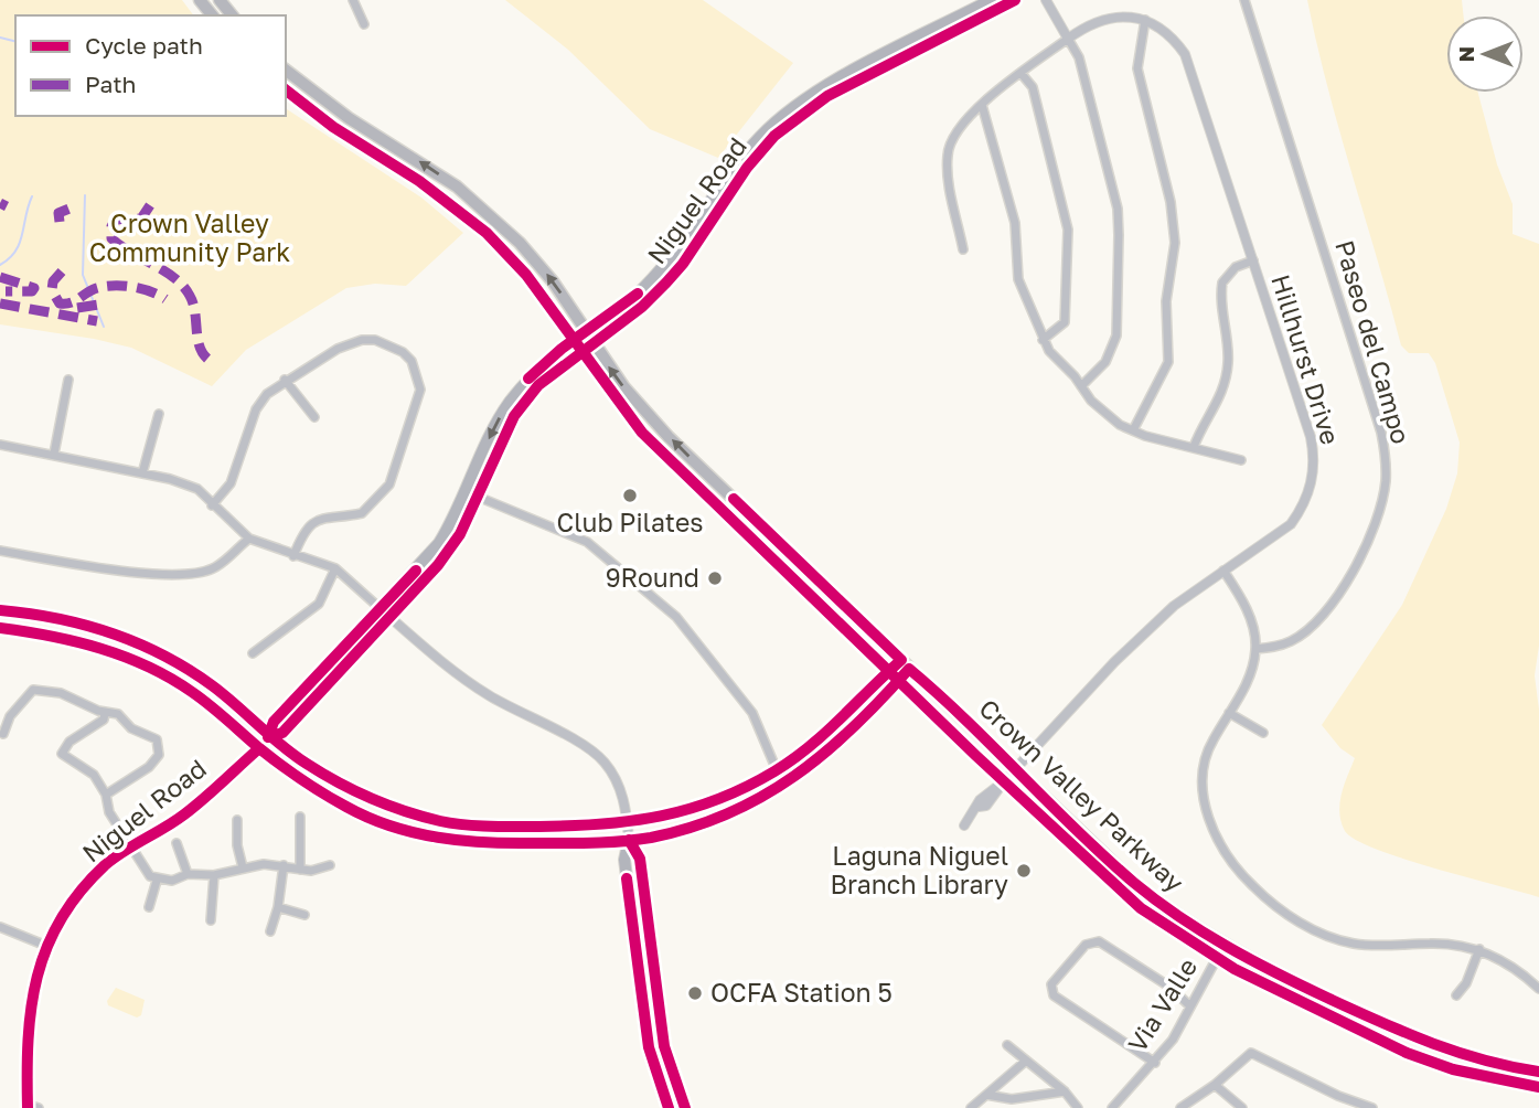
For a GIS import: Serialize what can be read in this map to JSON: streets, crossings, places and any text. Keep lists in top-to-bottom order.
{
  "streets": {
    "main road": ["Niguel Road", "Crown Valley Parkway"],
    "street": ["Paseo del Campo", "Hillhurst Drive", "Via Valle"]
  },
  "crossings": [
    ["Niguel Road", "Crown Valley Parkway"],
    ["Hillhurst Drive", "Crown Valley Parkway"],
    ["Crown Valley Parkway", "Via Valle"]
  ],
  "parks": ["Crown Valley Community Park"],
  "places": [
    "Club Pilates",
    "9Round",
    "Laguna Niguel Branch Library",
    "OCFA Station 5"
  ],
  "legend": ["Cycle path", "Path"],
  "north": "left"
}
